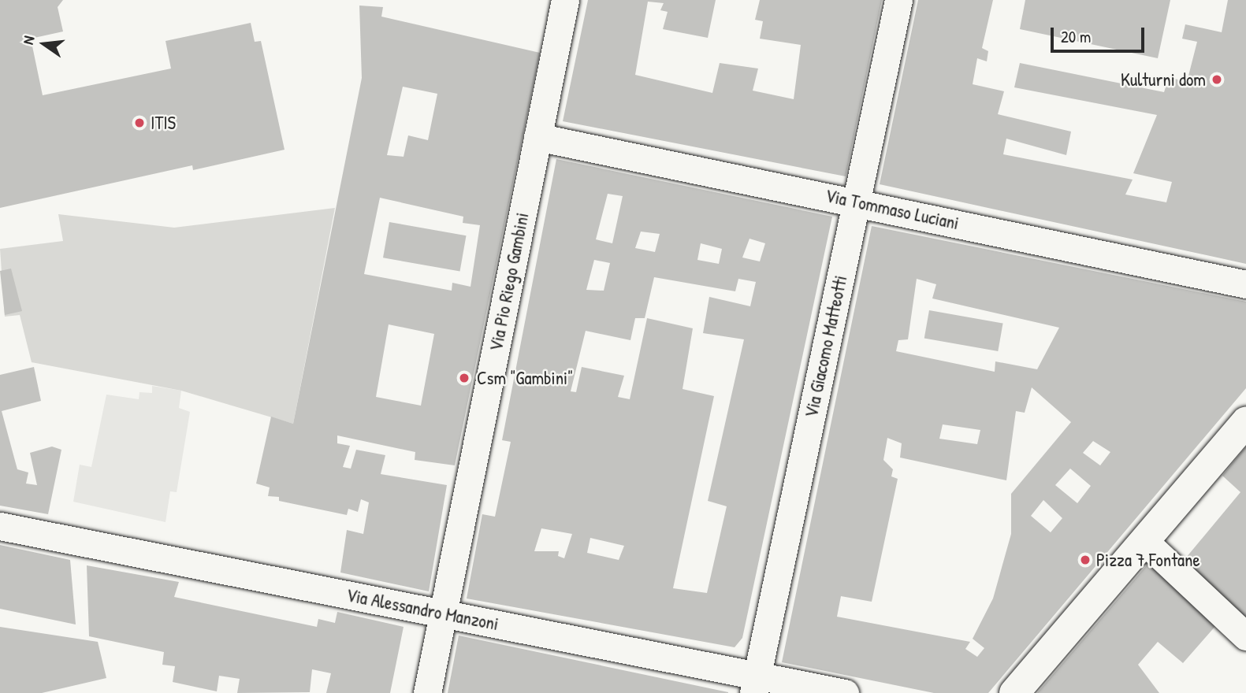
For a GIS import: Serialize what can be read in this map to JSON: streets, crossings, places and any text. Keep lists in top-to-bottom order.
{
  "streets": {
    "street": [
      "Via Tommaso Luciani",
      "Via Pio Riego Gambini",
      "Via Giacomo Matteotti",
      "Via Alessandro Manzoni"
    ]
  },
  "crossings": [
    ["Via Tommaso Luciani", "Via Pio Riego Gambini"],
    ["Via Tommaso Luciani", "Via Giacomo Matteotti"],
    ["Via Pio Riego Gambini", "Via Alessandro Manzoni"],
    ["Via Giacomo Matteotti", "Via Alessandro Manzoni"]
  ],
  "places": [
    "Kulturni dom",
    "ITIS",
    "Csm \"Gambini\"",
    "Pizza 7 Fontane"
  ],
  "scale_bar": "20 m",
  "north": "left"
}
